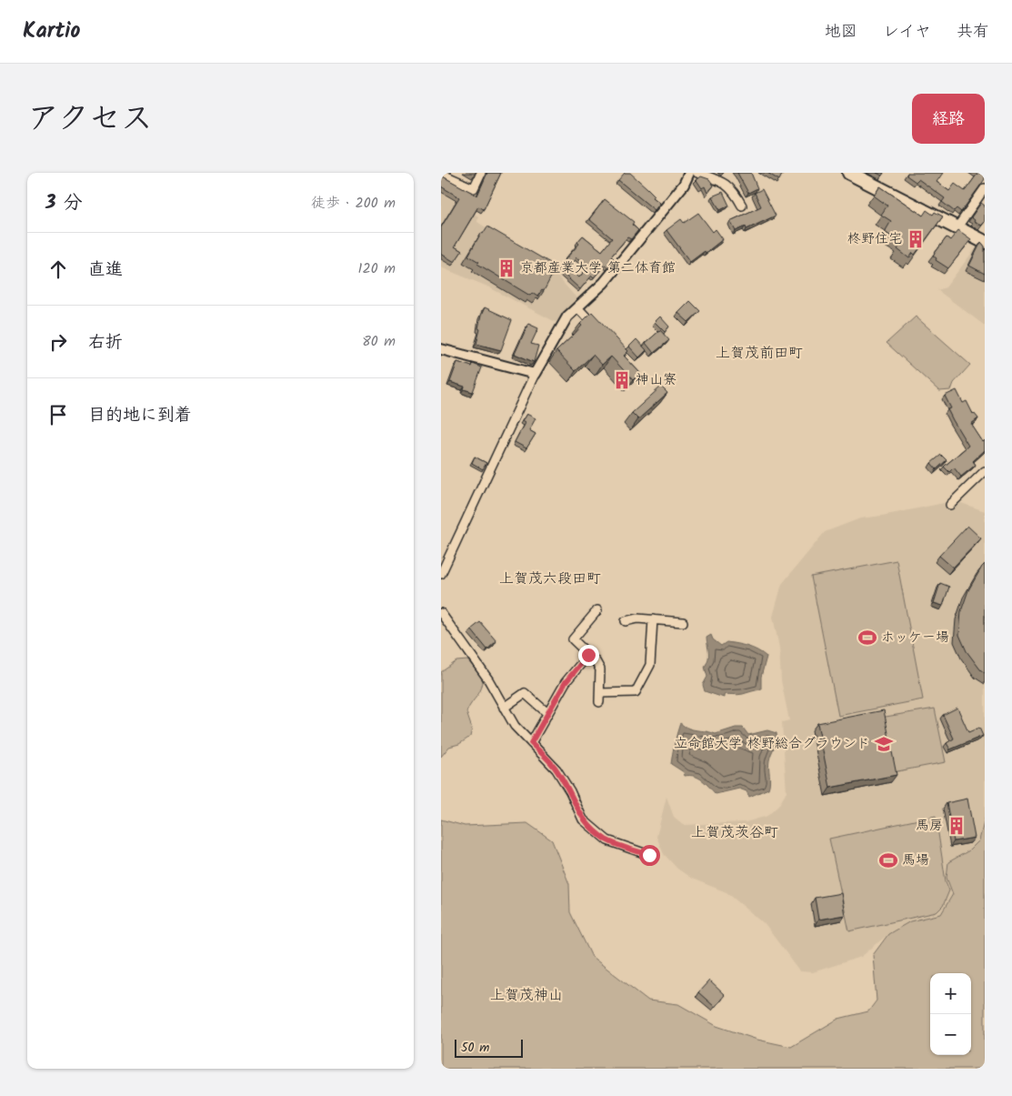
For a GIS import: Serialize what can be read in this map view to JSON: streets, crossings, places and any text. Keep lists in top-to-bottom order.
{
  "districts": [
    "上賀茂前田町",
    "上賀茂六段田町",
    "上賀茂茨谷町",
    "上賀茂神山"
  ],
  "places": {
    "building": [
      "柊野住宅",
      "京都産業大学 第二体育館",
      "神山寮",
      "馬房"
    ],
    "sports": ["ホッケー場", "馬場"],
    "school or university": ["立命館大学 柊野総合グラウンド"]
  },
  "scale_bar": "50 m",
  "page": {
    "header": "Kartio",
    "nav": ["地図", "レイヤ", "共有"],
    "title": "アクセス",
    "buttons": "経路",
    "heading": ["3 分", "徒歩 · 200 m"],
    "list": [
      ["直進", "120 m"],
      ["右折", "80 m"],
      "目的地に到着"
    ],
    "map_buttons": ["+", "−"],
    "scale": "50 m"
  }
}
